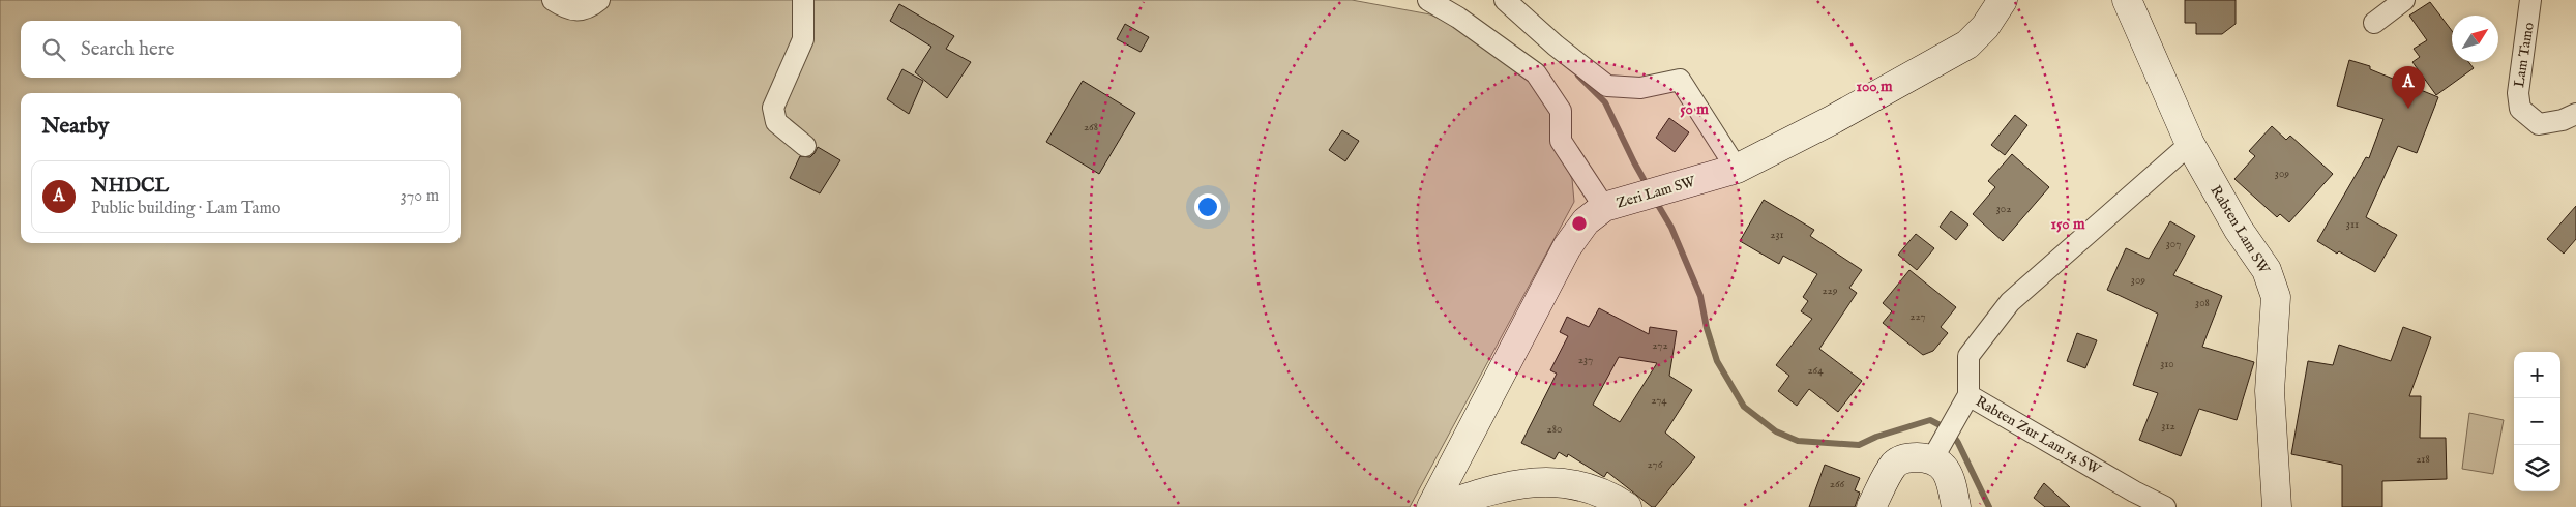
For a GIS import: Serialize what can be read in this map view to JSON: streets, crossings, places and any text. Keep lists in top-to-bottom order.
{
  "streets": {
    "street": [
      "Lam Tamo",
      "Zeri Lam SW",
      "Rabten Lam SW",
      "Rabten Zur Lam 54 SW"
    ]
  },
  "crossings": [
    ["Rabten Lam SW", "Rabten Zur Lam 54 SW"]
  ],
  "house_numbers": [
    "268",
    "309",
    "302",
    "311",
    "231",
    "307",
    "309",
    "229",
    "308",
    "227",
    "272",
    "237",
    "310",
    "264",
    "274",
    "312",
    "280",
    "218",
    "276",
    "266"
  ],
  "north": "top right",
  "page": {
    "search": "Search here",
    "pins": "A",
    "heading": "Nearby",
    "list": [
      {
        "mark": "A",
        "name": "NHDCL",
        "note": "Public building · Lam Tamo",
        "value": "370 m"
      }
    ],
    "map_buttons": ["+", "−"]
  },
  "rings": ["100 m", "50 m", "150 m"]
}
